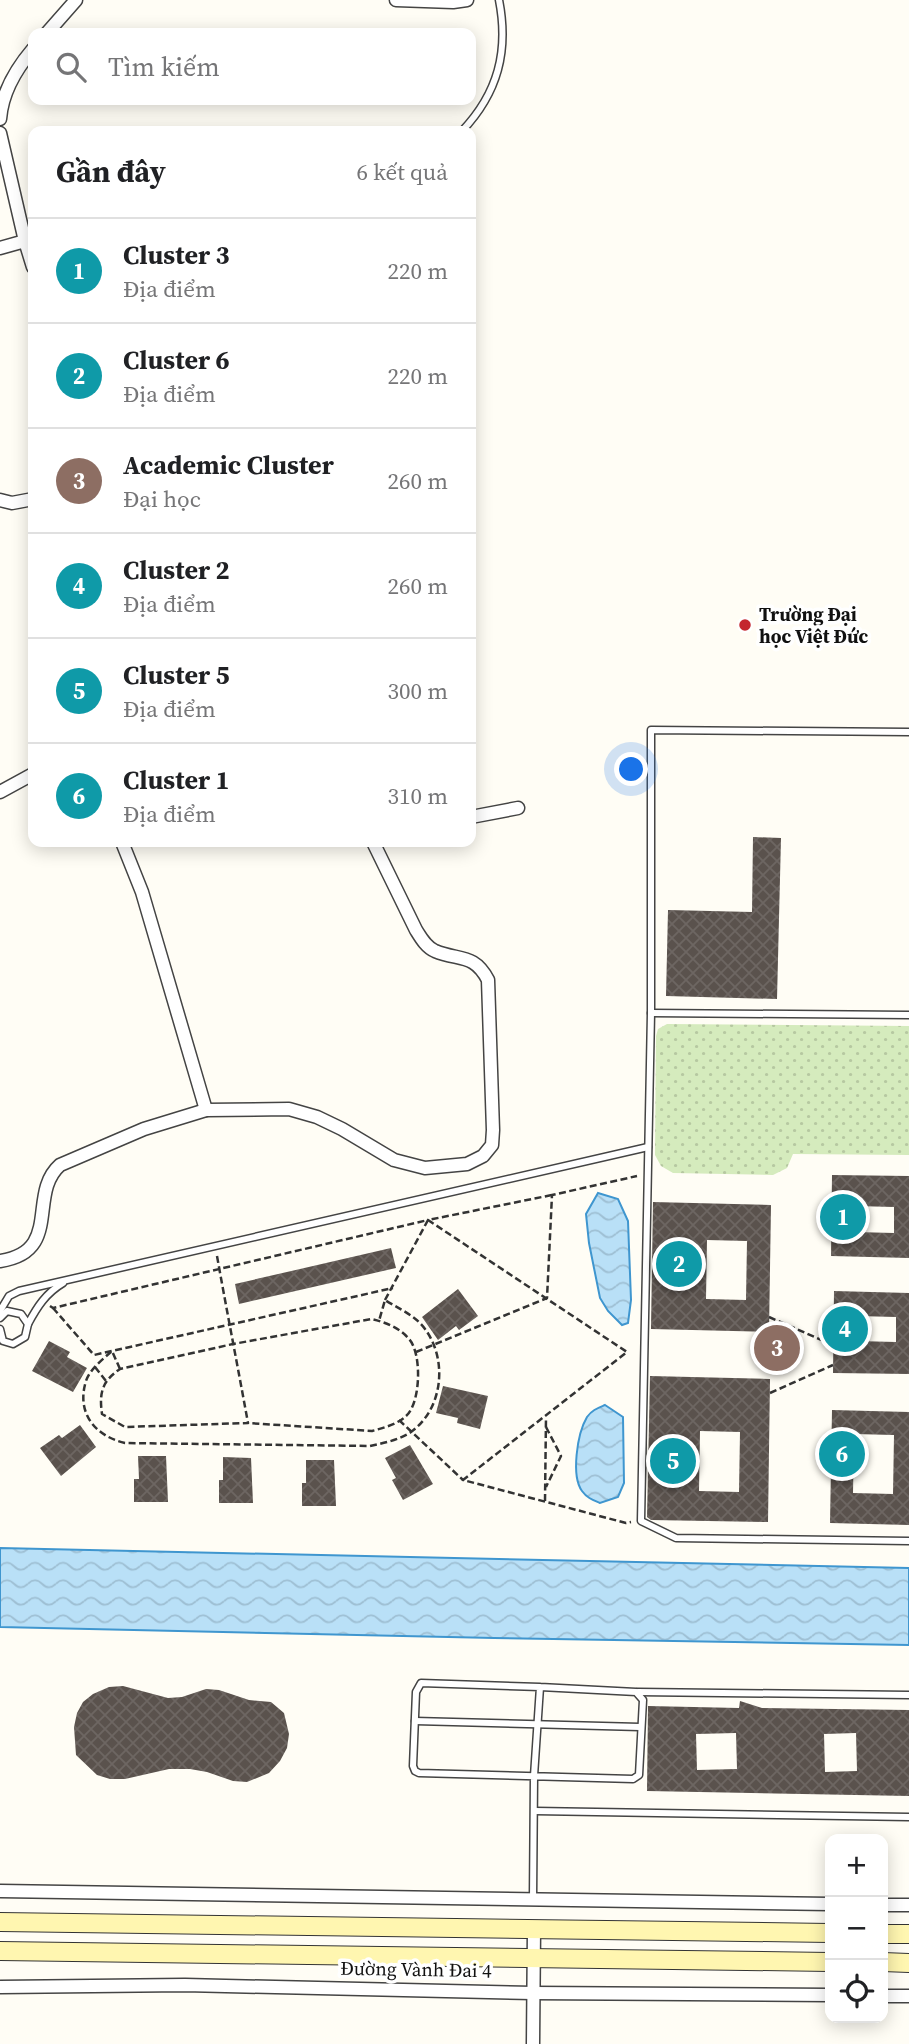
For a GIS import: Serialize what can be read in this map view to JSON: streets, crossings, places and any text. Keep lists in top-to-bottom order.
{
  "streets": {
    "main road": ["Đường Vành Đai 4"]
  },
  "places": ["Trường Đại học Việt Đức"],
  "page": {
    "search": "Tìm kiếm",
    "heading": ["Gần đây", "6 kết quả"],
    "list": [
      {
        "mark": "1",
        "name": "Cluster 3",
        "note": "Địa điểm",
        "value": "220 m"
      },
      {
        "mark": "2",
        "name": "Cluster 6",
        "note": "Địa điểm",
        "value": "220 m"
      },
      {
        "mark": "3",
        "name": "Academic Cluster",
        "note": "Đại học",
        "value": "260 m"
      },
      {
        "mark": "4",
        "name": "Cluster 2",
        "note": "Địa điểm",
        "value": "260 m"
      },
      {
        "mark": "5",
        "name": "Cluster 5",
        "note": "Địa điểm",
        "value": "300 m"
      },
      {
        "mark": "6",
        "name": "Cluster 1",
        "note": "Địa điểm",
        "value": "310 m"
      }
    ],
    "pins": [
      "1",
      "2",
      "4",
      "3",
      "6",
      "5"
    ],
    "map_buttons": ["+", "−"]
  }
}
